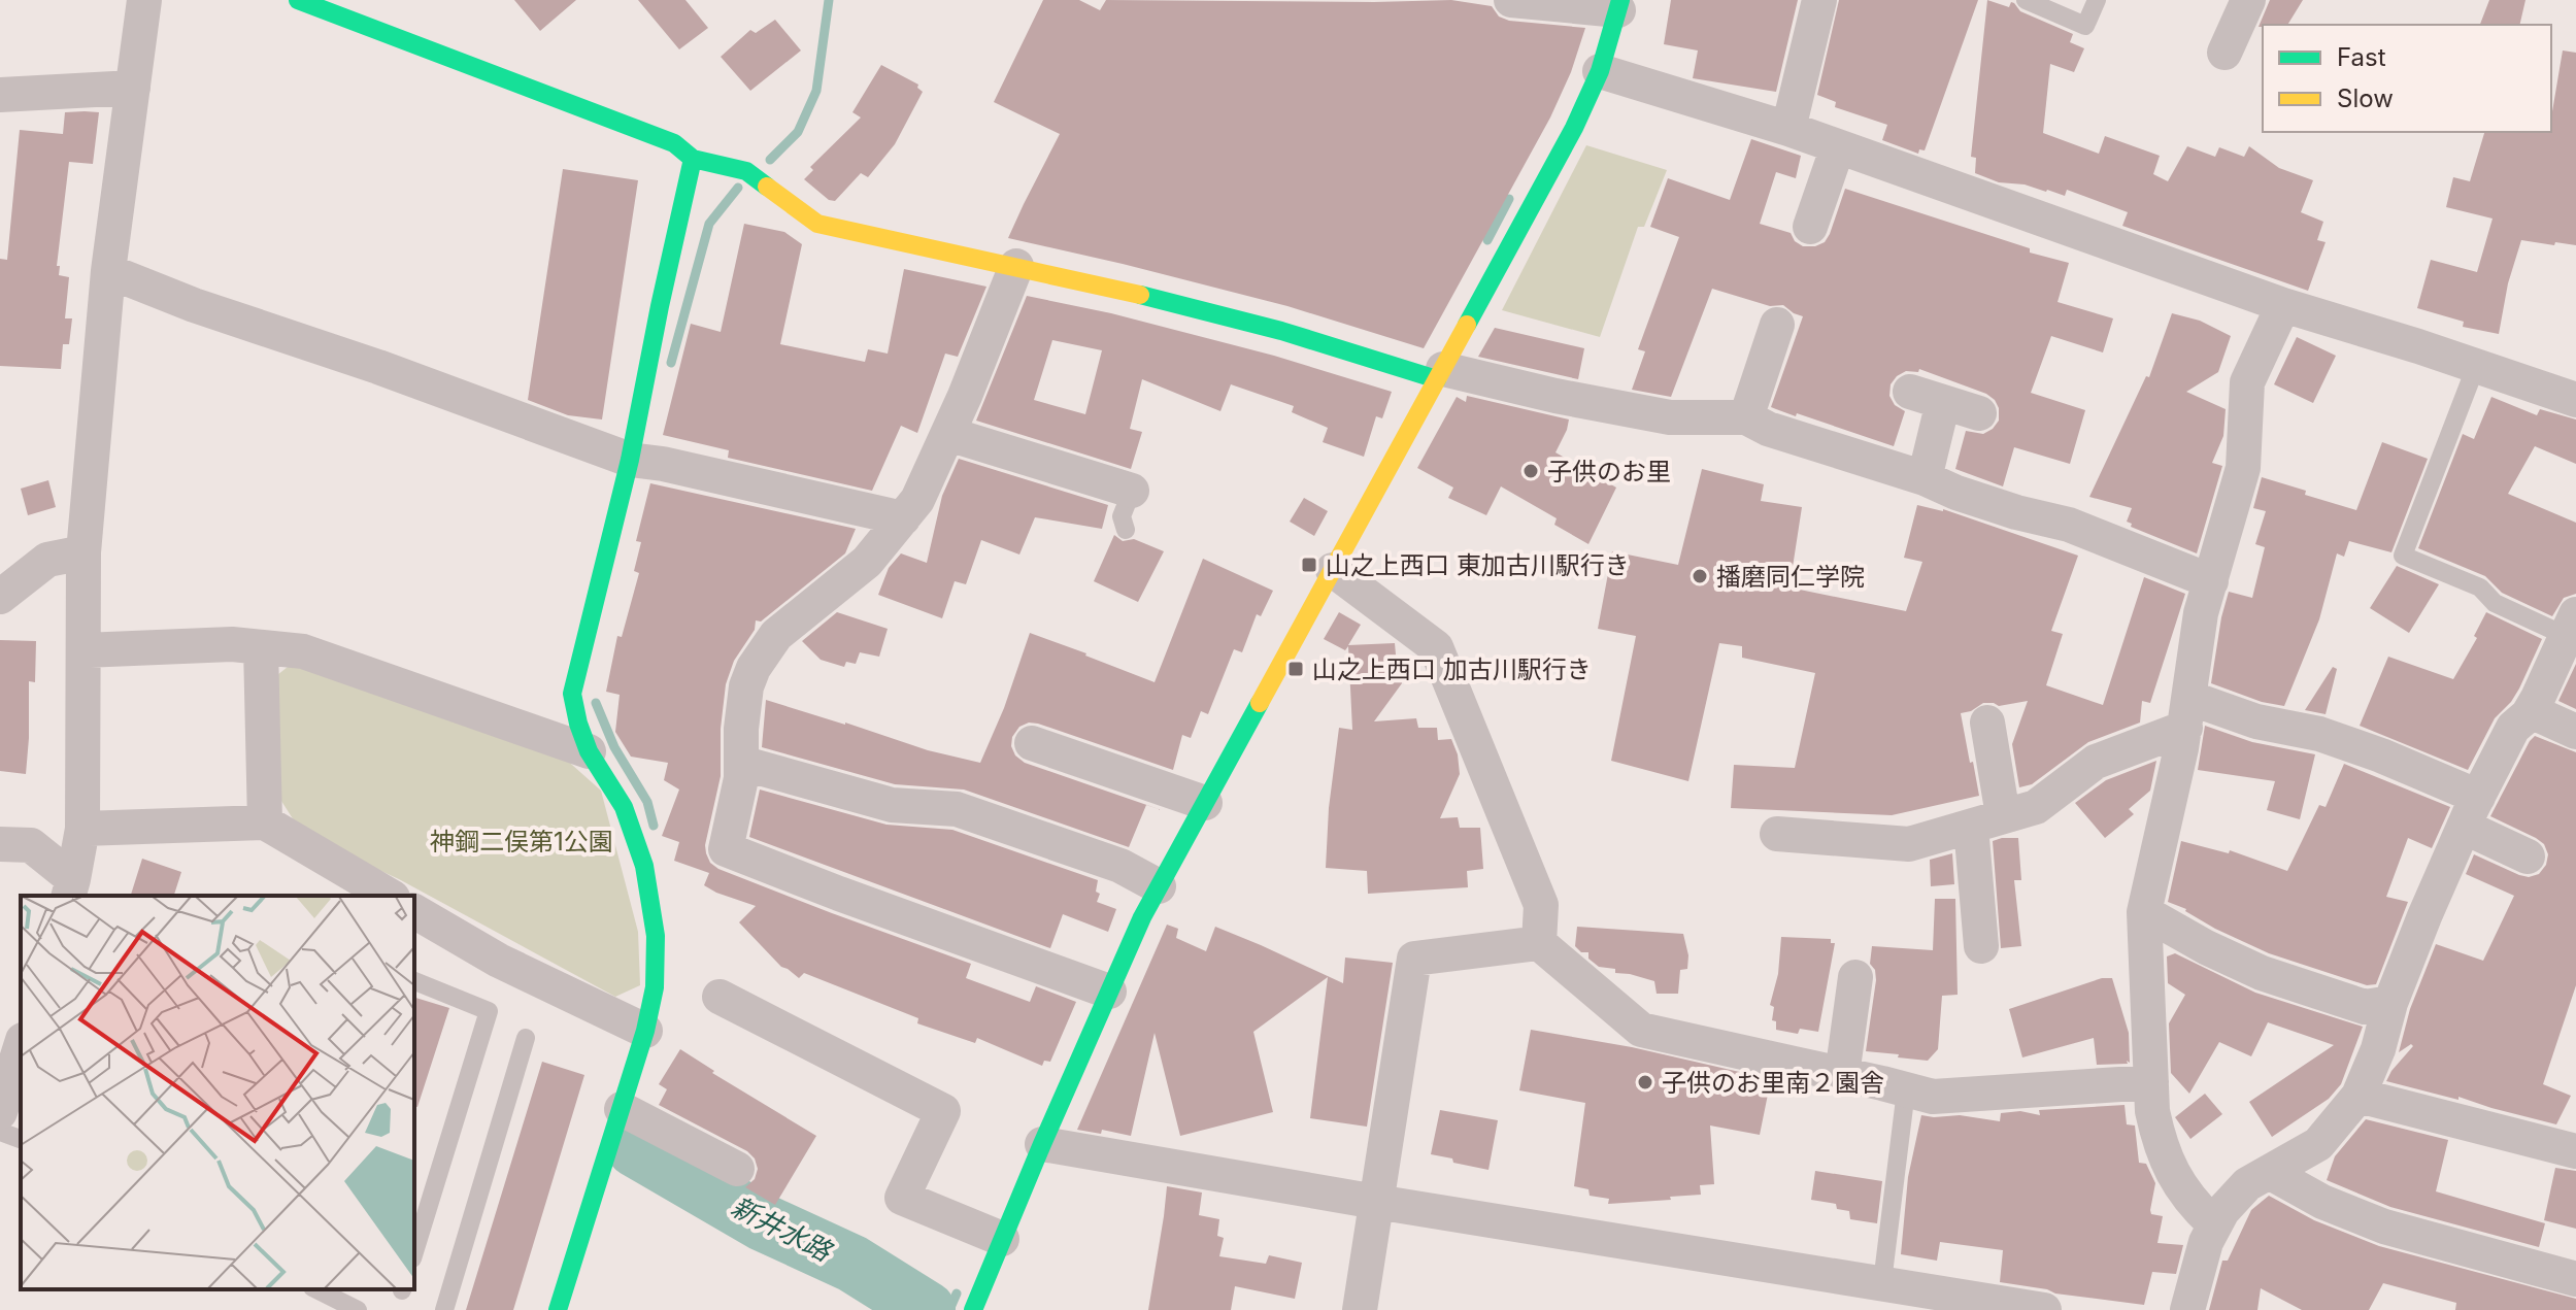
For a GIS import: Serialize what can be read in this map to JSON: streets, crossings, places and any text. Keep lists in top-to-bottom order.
{
  "water": ["新井水路"],
  "parks": ["神鋼二俣第1公園"],
  "places": {
    "other": ["子供のお里", "播磨同仁学院", "子供のお里南２園舎"],
    "transit": ["山之上西口 東加古川駅行き", "山之上西口 加古川駅行き"]
  },
  "legend": ["Fast", "Slow"]
}
